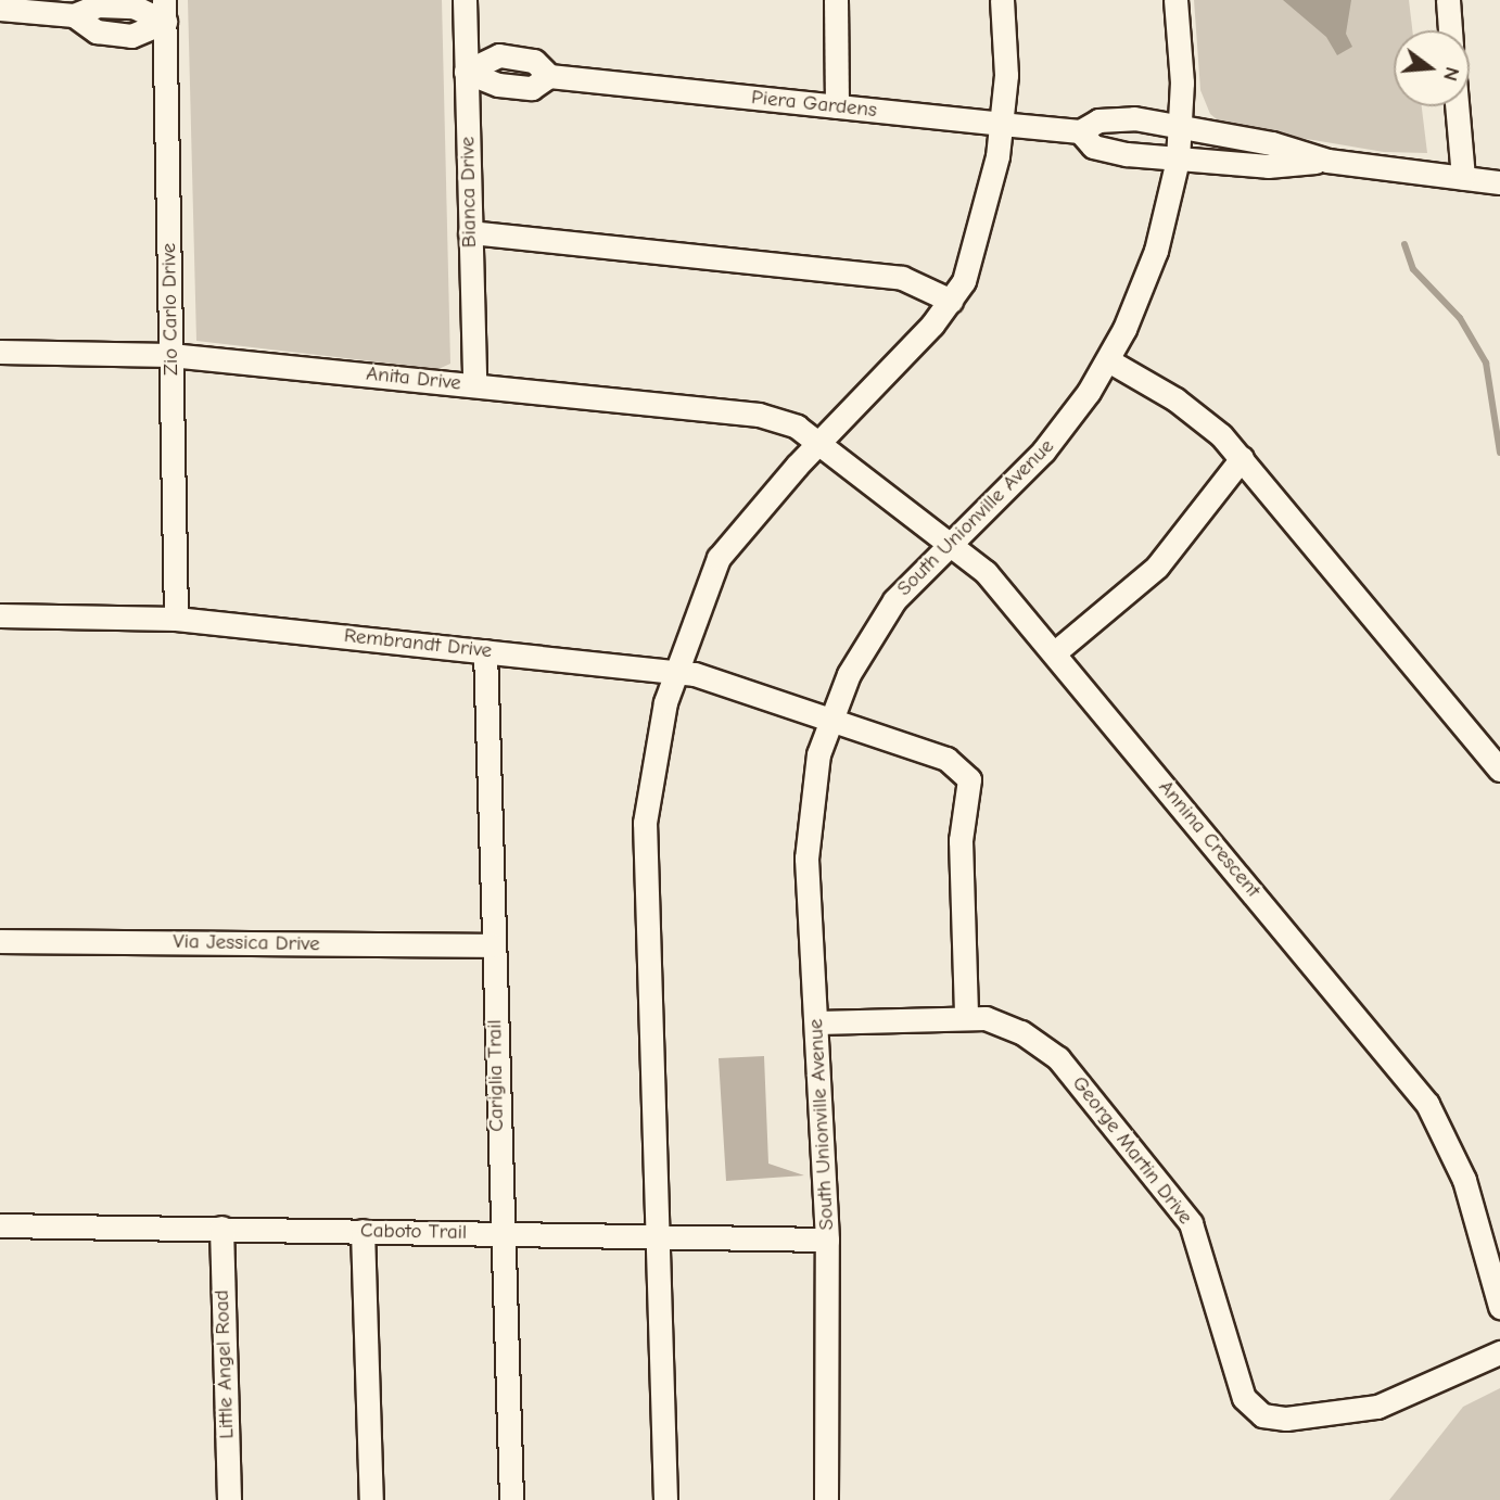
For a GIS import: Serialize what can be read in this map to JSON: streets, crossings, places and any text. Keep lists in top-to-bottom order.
{
  "streets": {
    "street": [
      "Piera Gardens",
      "Bianca Drive",
      "Zio Carlo Drive",
      "Anita Drive",
      "South Unionville Avenue",
      "Rembrandt Drive",
      "Annina Crescent",
      "Via Jessica Drive",
      "Cariglia Trail",
      "George Martin Drive",
      "Caboto Trail",
      "Little Angel Road"
    ]
  },
  "crossings": [
    ["Piera Gardens", "Bianca Drive"],
    ["Piera Gardens", "South Unionville Avenue"],
    ["Bianca Drive", "Anita Drive"],
    ["Zio Carlo Drive", "Anita Drive"],
    ["Zio Carlo Drive", "Rembrandt Drive"],
    ["Anita Drive", "Annina Crescent"],
    ["South Unionville Avenue", "Rembrandt Drive"],
    ["South Unionville Avenue", "Annina Crescent"],
    ["South Unionville Avenue", "George Martin Drive"],
    ["South Unionville Avenue", "Caboto Trail"],
    ["Rembrandt Drive", "Cariglia Trail"],
    ["Rembrandt Drive", "George Martin Drive"],
    ["Via Jessica Drive", "Cariglia Trail"],
    ["Cariglia Trail", "Caboto Trail"],
    ["Caboto Trail", "Little Angel Road"]
  ],
  "north": "right"
}
